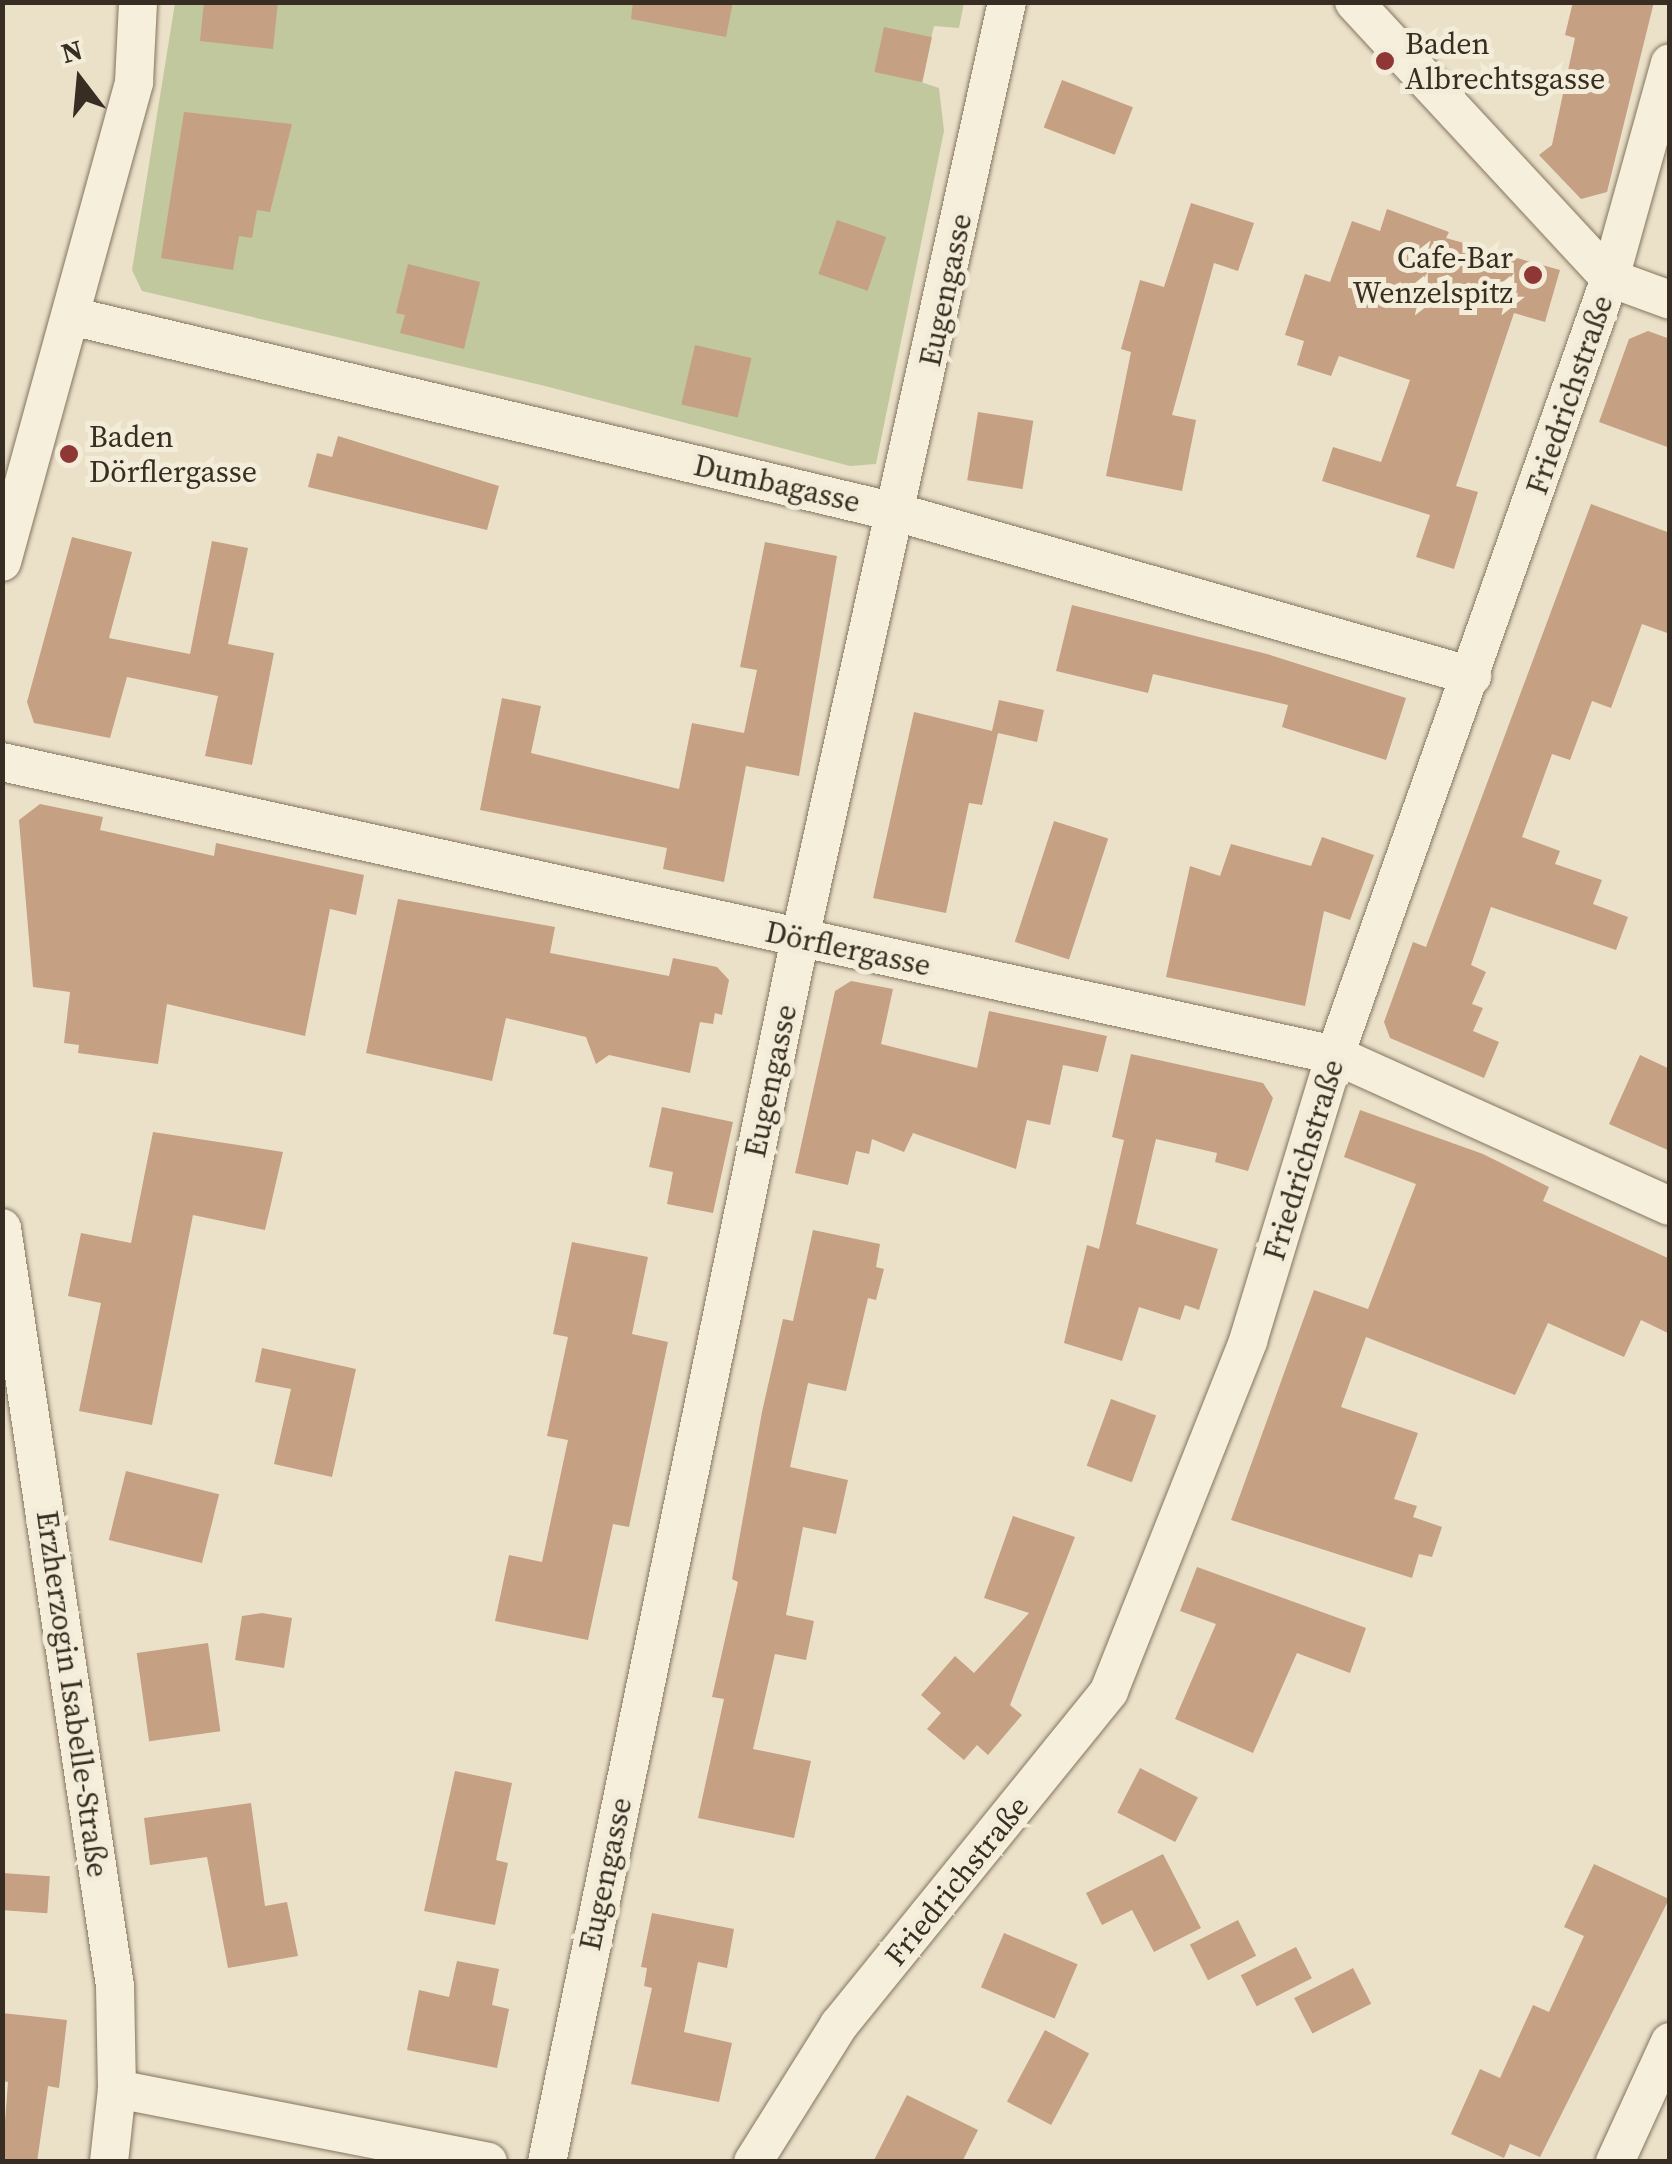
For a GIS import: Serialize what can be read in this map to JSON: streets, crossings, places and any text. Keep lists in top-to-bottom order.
{
  "streets": {
    "street": [
      "Eugengasse",
      "Friedrichstraße",
      "Dumbagasse",
      "Dörflergasse",
      "Erzherzogin Isabelle-Straße"
    ]
  },
  "crossings": [
    ["Eugengasse", "Dumbagasse"],
    ["Eugengasse", "Dörflergasse"],
    ["Friedrichstraße", "Dumbagasse"],
    ["Friedrichstraße", "Dörflergasse"]
  ],
  "places": ["Baden Albrechtsgasse", "Cafe-Bar Wenzelspitz", "Baden Dörflergasse"],
  "north": "top"
}
